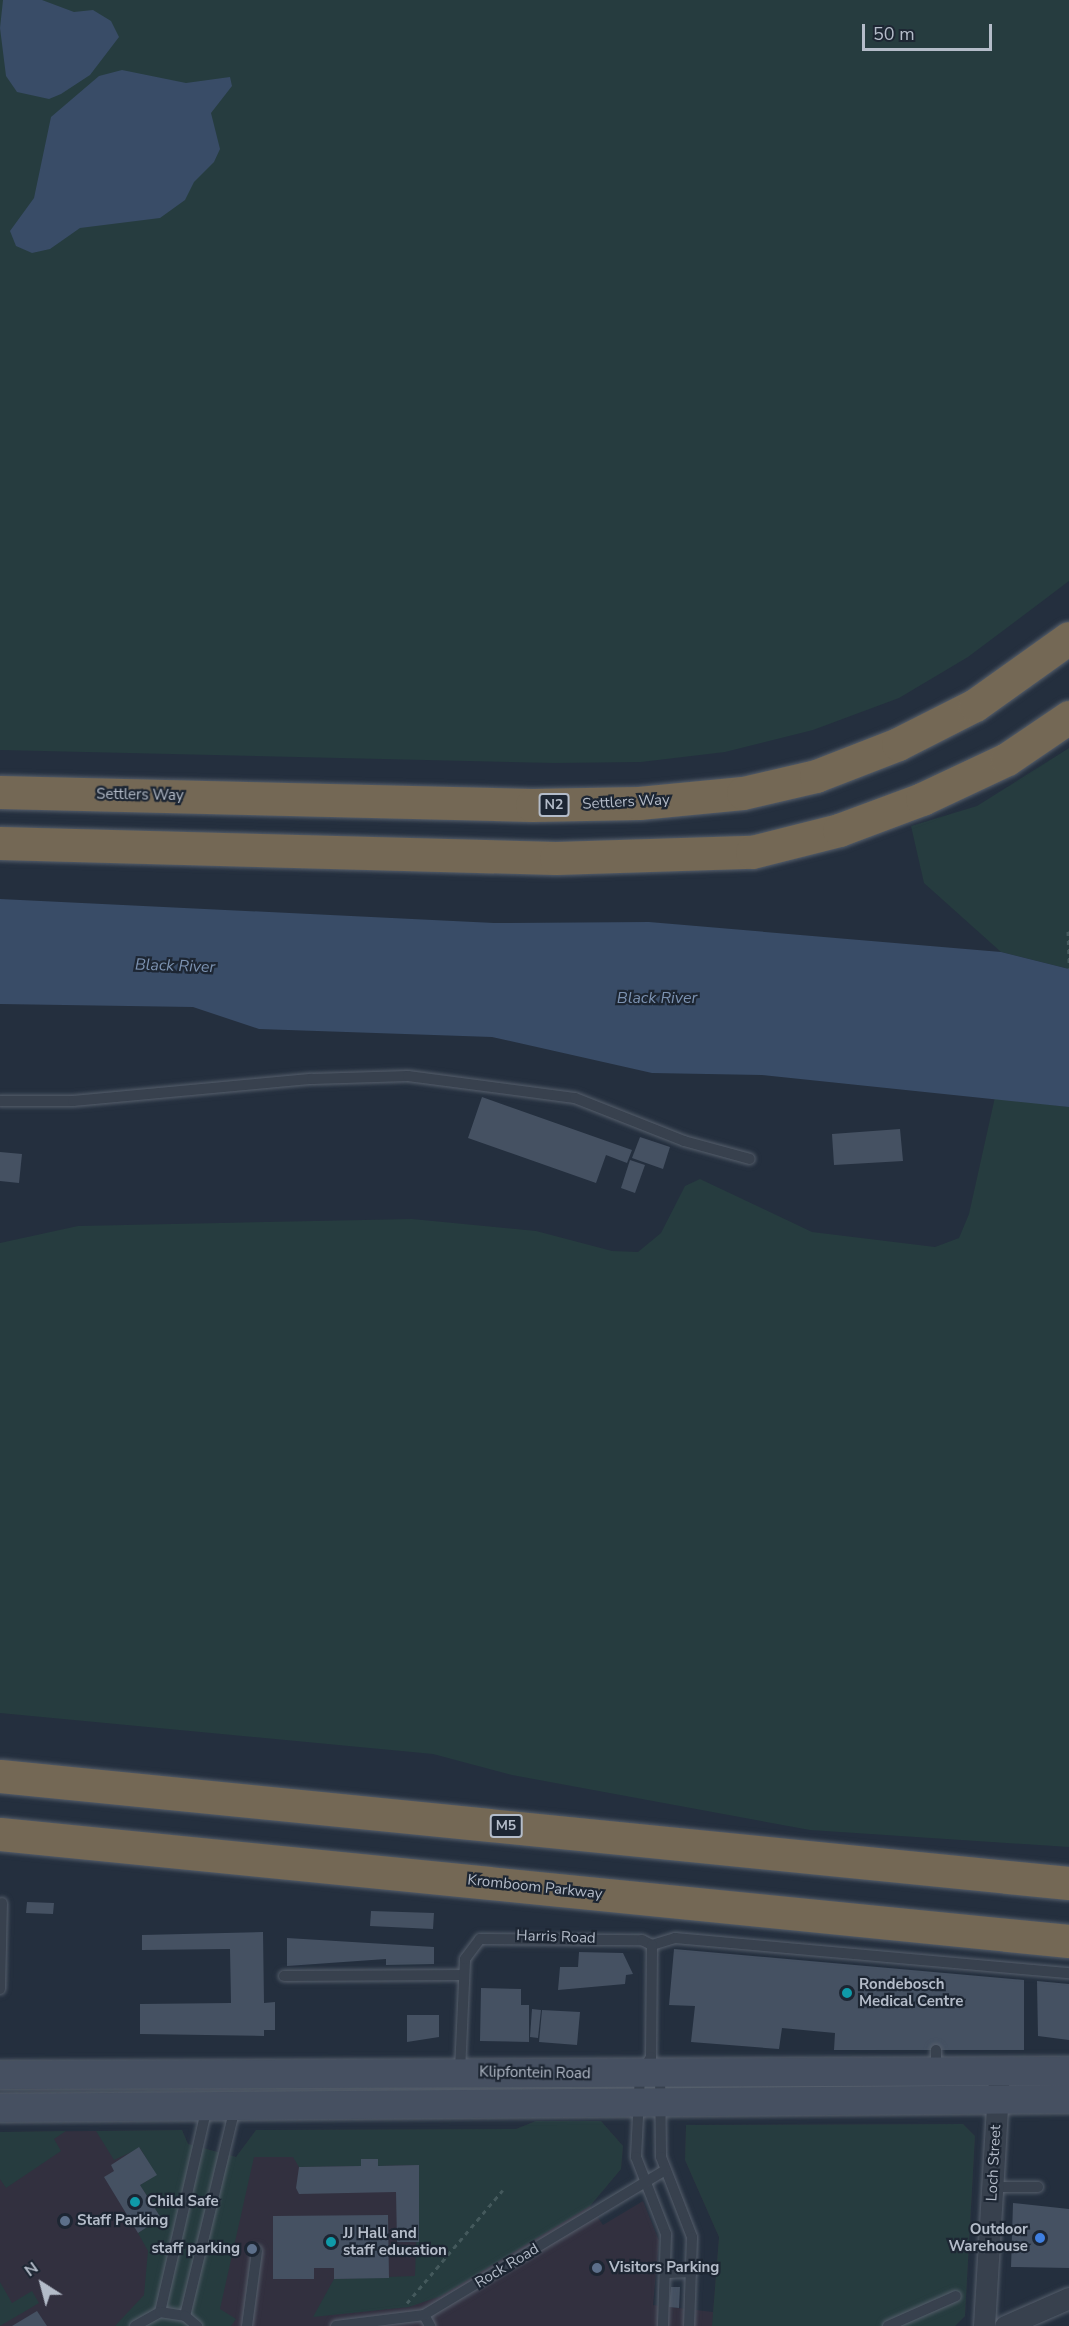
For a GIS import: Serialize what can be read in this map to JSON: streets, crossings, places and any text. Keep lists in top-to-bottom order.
{
  "streets": {
    "highway": [
      "Settlers Way",
      "N2",
      "M5",
      "Kromboom Parkway"
    ],
    "main road": ["Klipfontein Road"],
    "street": ["Loch Street"],
    "lane": ["Harris Road", "Rock Road"]
  },
  "crossings": [
    ["Harris Road", "Klipfontein Road"],
    ["Klipfontein Road", "Loch Street"]
  ],
  "water": ["Black River"],
  "places": [
    "Rondebosch Medical Centre",
    "Child Safe",
    "Staff Parking",
    "Outdoor Warehouse",
    "JJ Hall and staff education",
    "staff parking",
    "Visitors Parking"
  ],
  "scale_bar": "50 m",
  "north": "top left"
}
